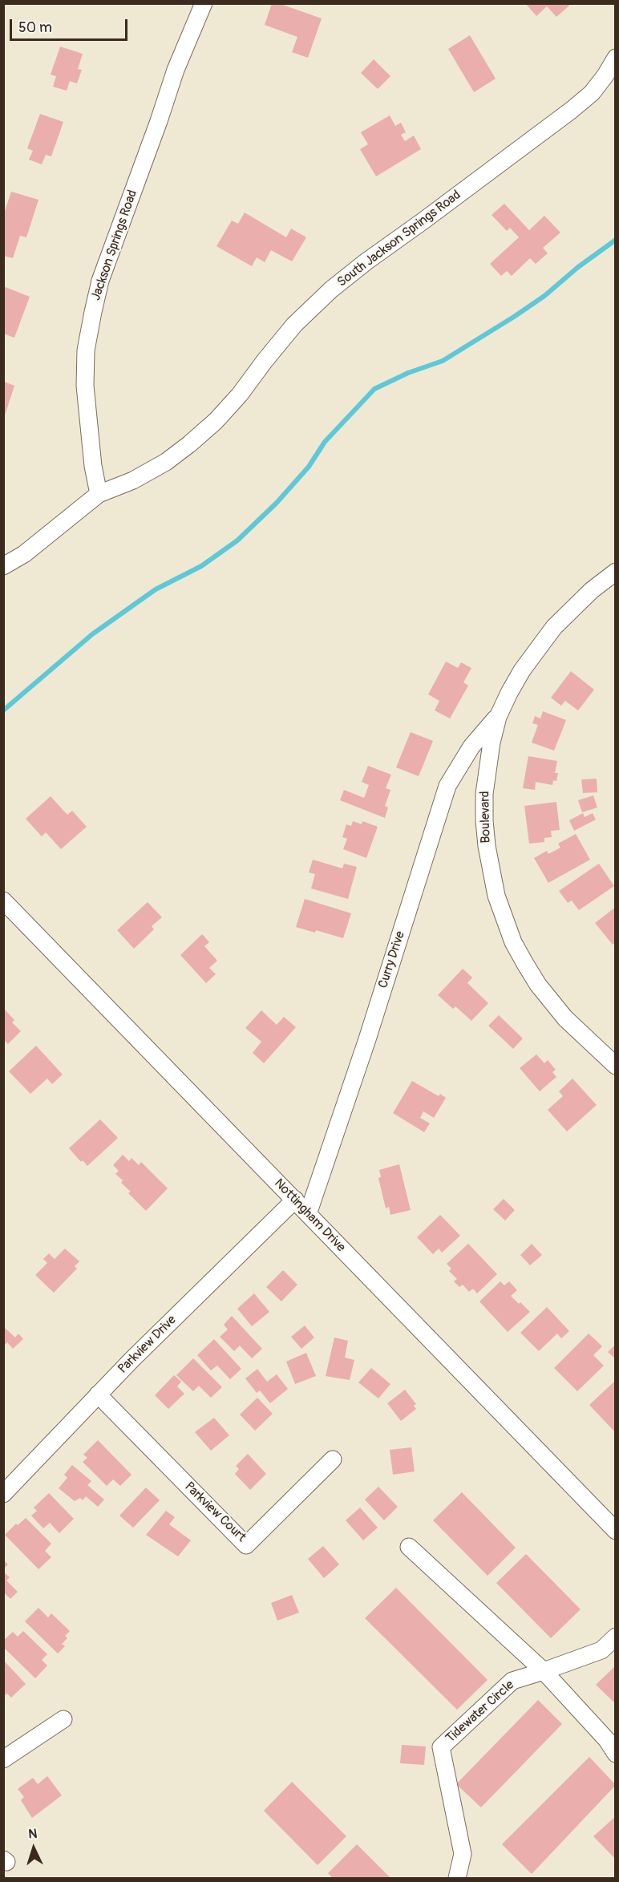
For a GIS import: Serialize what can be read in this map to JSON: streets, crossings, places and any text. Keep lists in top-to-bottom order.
{
  "streets": {
    "street": [
      "South Jackson Springs Road",
      "Jackson Springs Road",
      "Boulevard",
      "Curry Drive",
      "Nottingham Drive",
      "Parkview Drive",
      "Parkview Court",
      "Tidewater Circle"
    ]
  },
  "crossings": [
    ["South Jackson Springs Road", "Jackson Springs Road"],
    ["Boulevard", "Curry Drive"],
    ["Curry Drive", "Nottingham Drive"],
    ["Nottingham Drive", "Parkview Drive"],
    ["Parkview Drive", "Parkview Court"]
  ],
  "scale_bar": "50 m",
  "north": "top"
}
